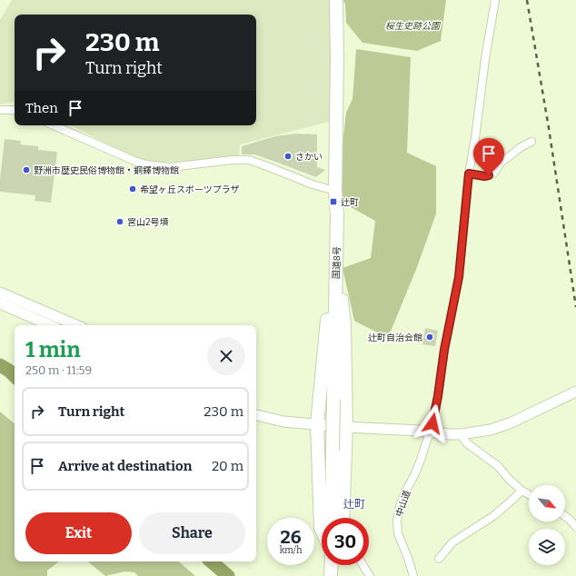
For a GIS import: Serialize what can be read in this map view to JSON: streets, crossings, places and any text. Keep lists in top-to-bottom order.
{
  "streets": {
    "highway": ["国道8号"],
    "street": ["中山道"]
  },
  "districts": ["辻町"],
  "parks": ["桜生史跡公園"],
  "places": {
    "other": [
      "さかい",
      "野洲市歴史民俗博物館・銅鐸博物館",
      "希望ヶ丘スポーツプラザ",
      "宮山2号墳",
      "辻町自治会館"
    ],
    "transit": ["辻町"]
  },
  "north": "bottom right",
  "page": {
    "turn": ["230 m", "Turn right"],
    "then": "Then",
    "heading": ["1 min", "250 m · 11:59"],
    "list": [
      {
        "name": "Turn right",
        "value": "230 m"
      },
      {
        "name": "Arrive at destination",
        "value": "20 m"
      }
    ],
    "buttons": ["Exit", "Share"],
    "speed": "26 km/h",
    "limit": "30"
  }
}
